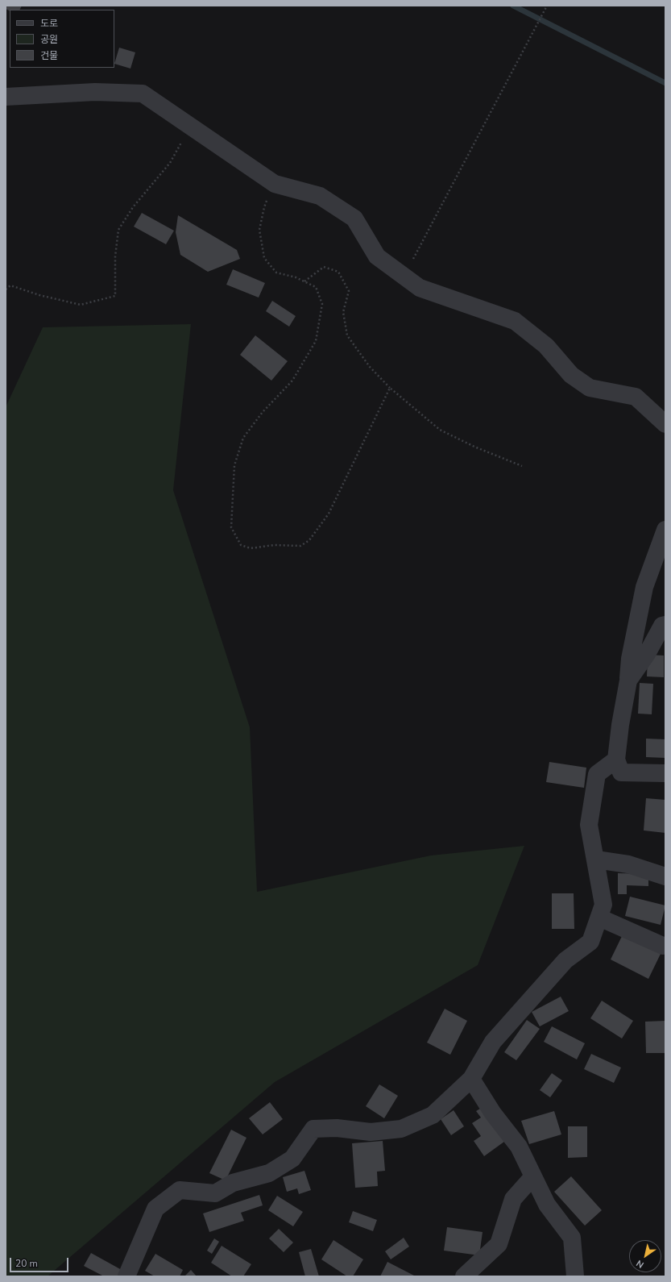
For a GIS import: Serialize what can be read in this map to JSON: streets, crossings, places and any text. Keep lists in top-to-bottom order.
{
  "legend": ["도로", "공원", "건물"],
  "scale_bar": "20 m",
  "north": "bottom left"
}
